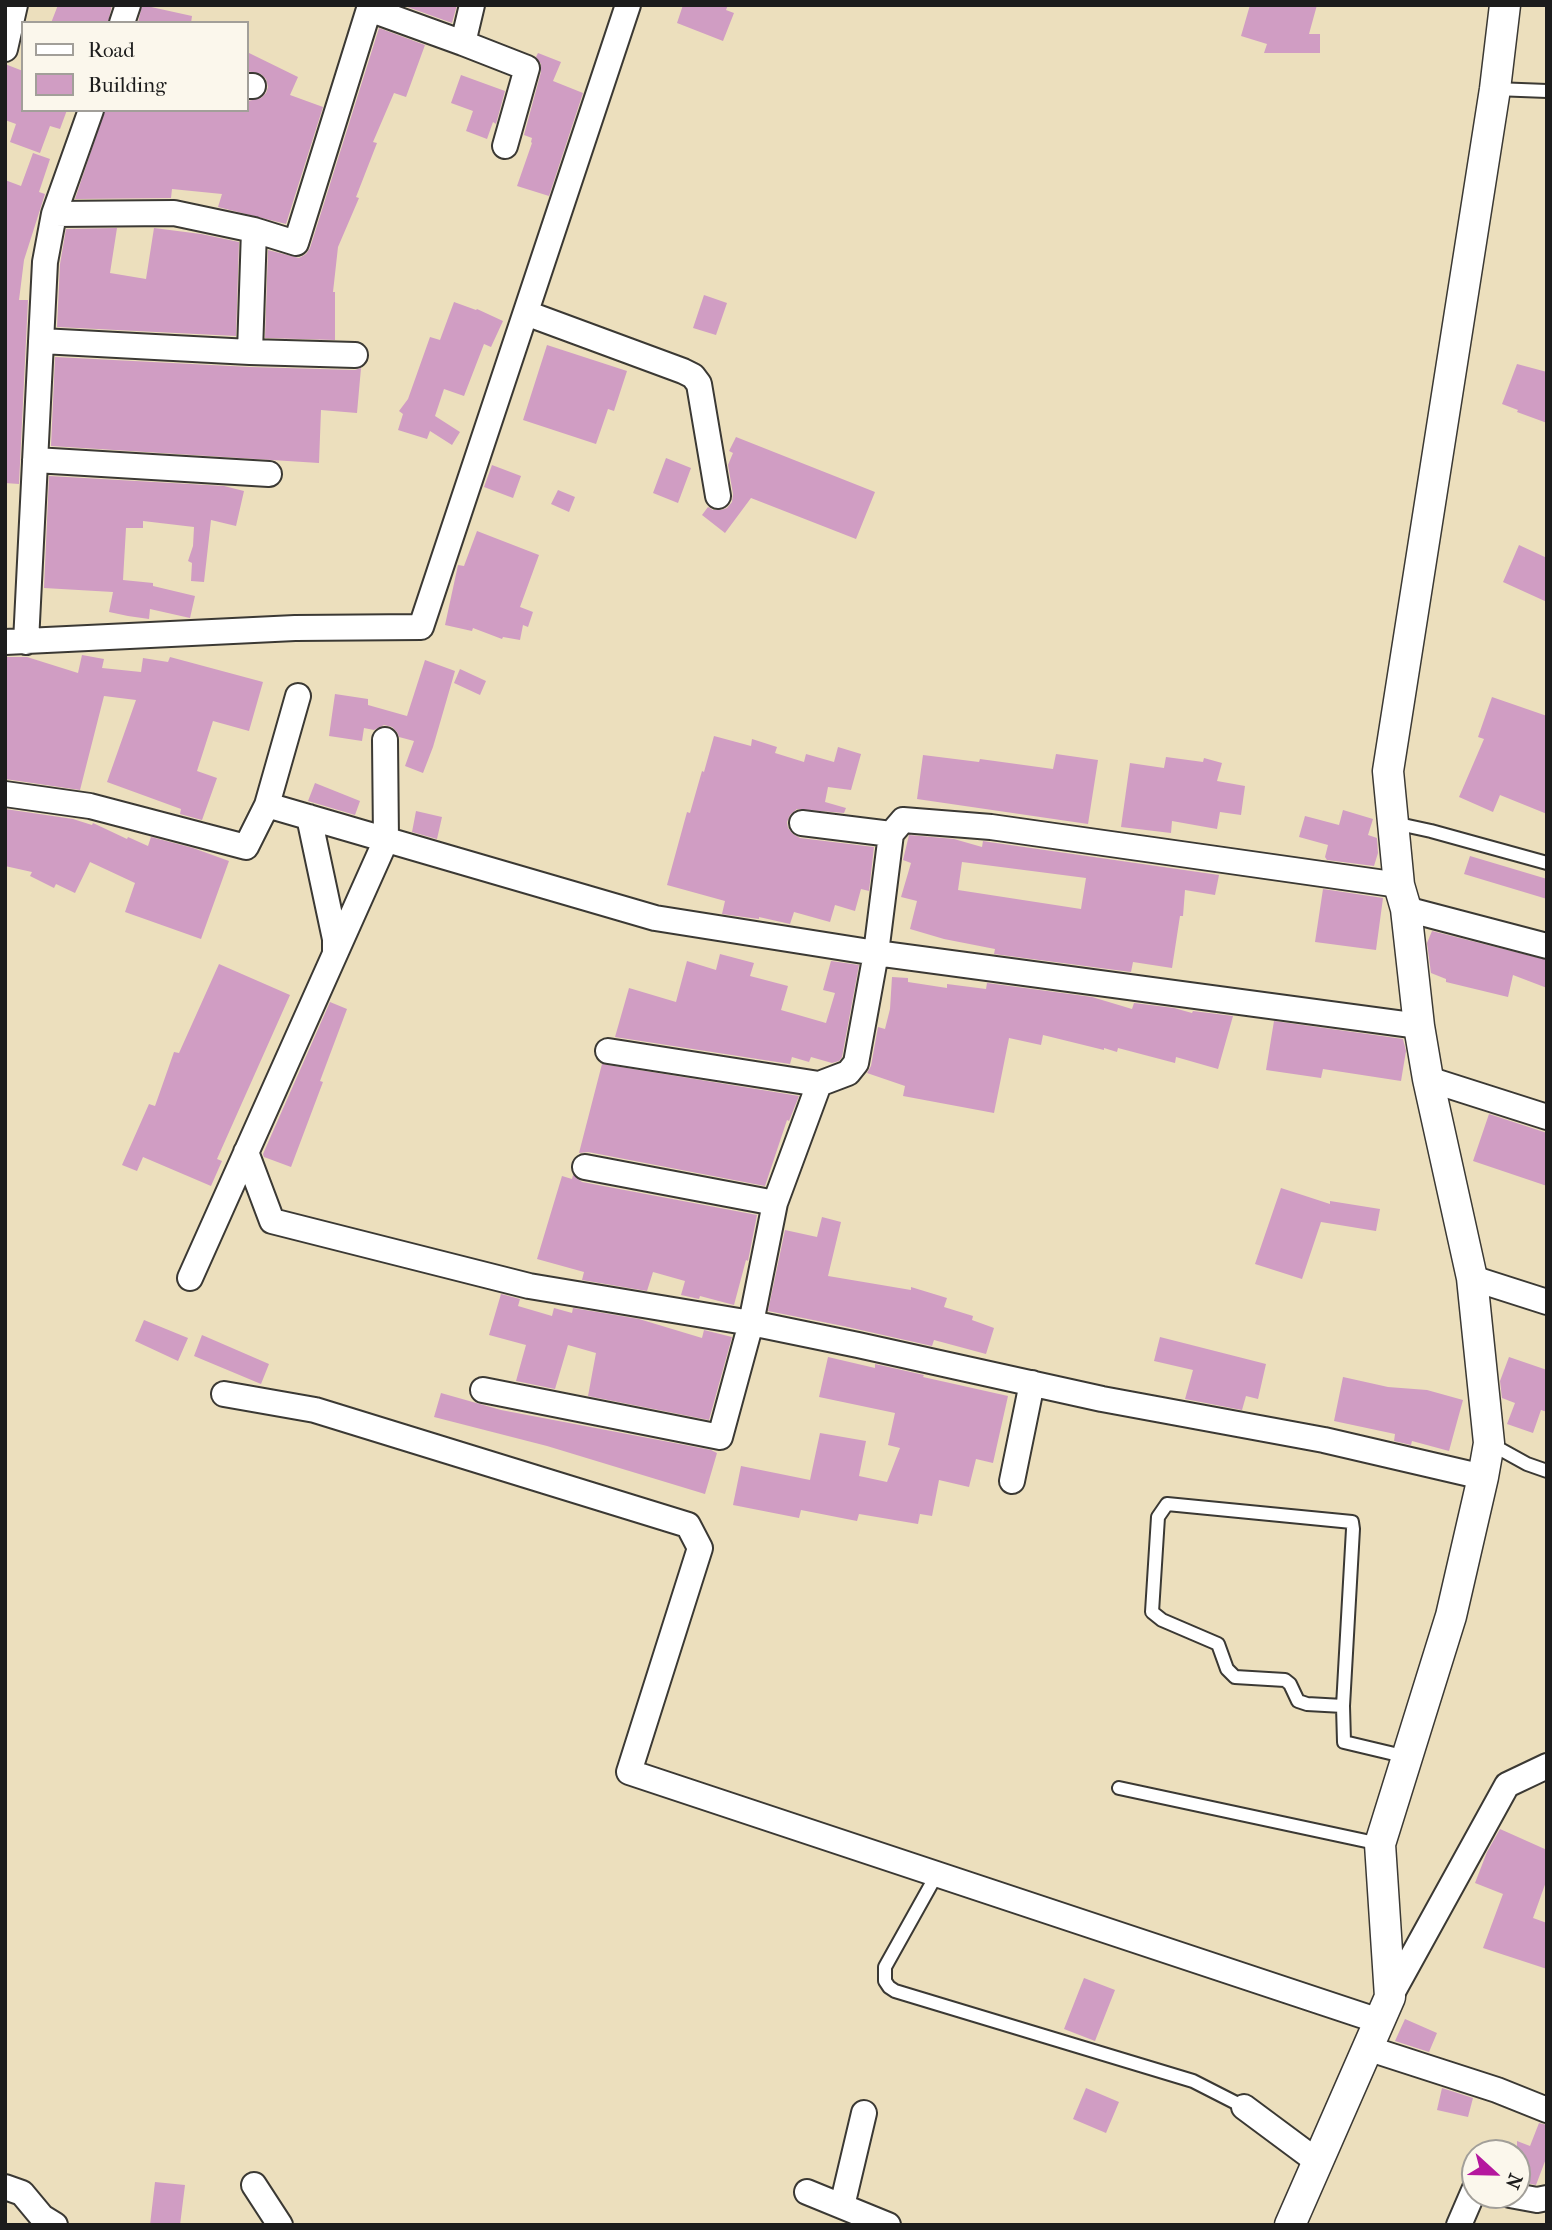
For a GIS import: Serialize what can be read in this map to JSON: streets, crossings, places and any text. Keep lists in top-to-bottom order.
{
  "legend": ["Road", "Building"],
  "north": "right"
}
